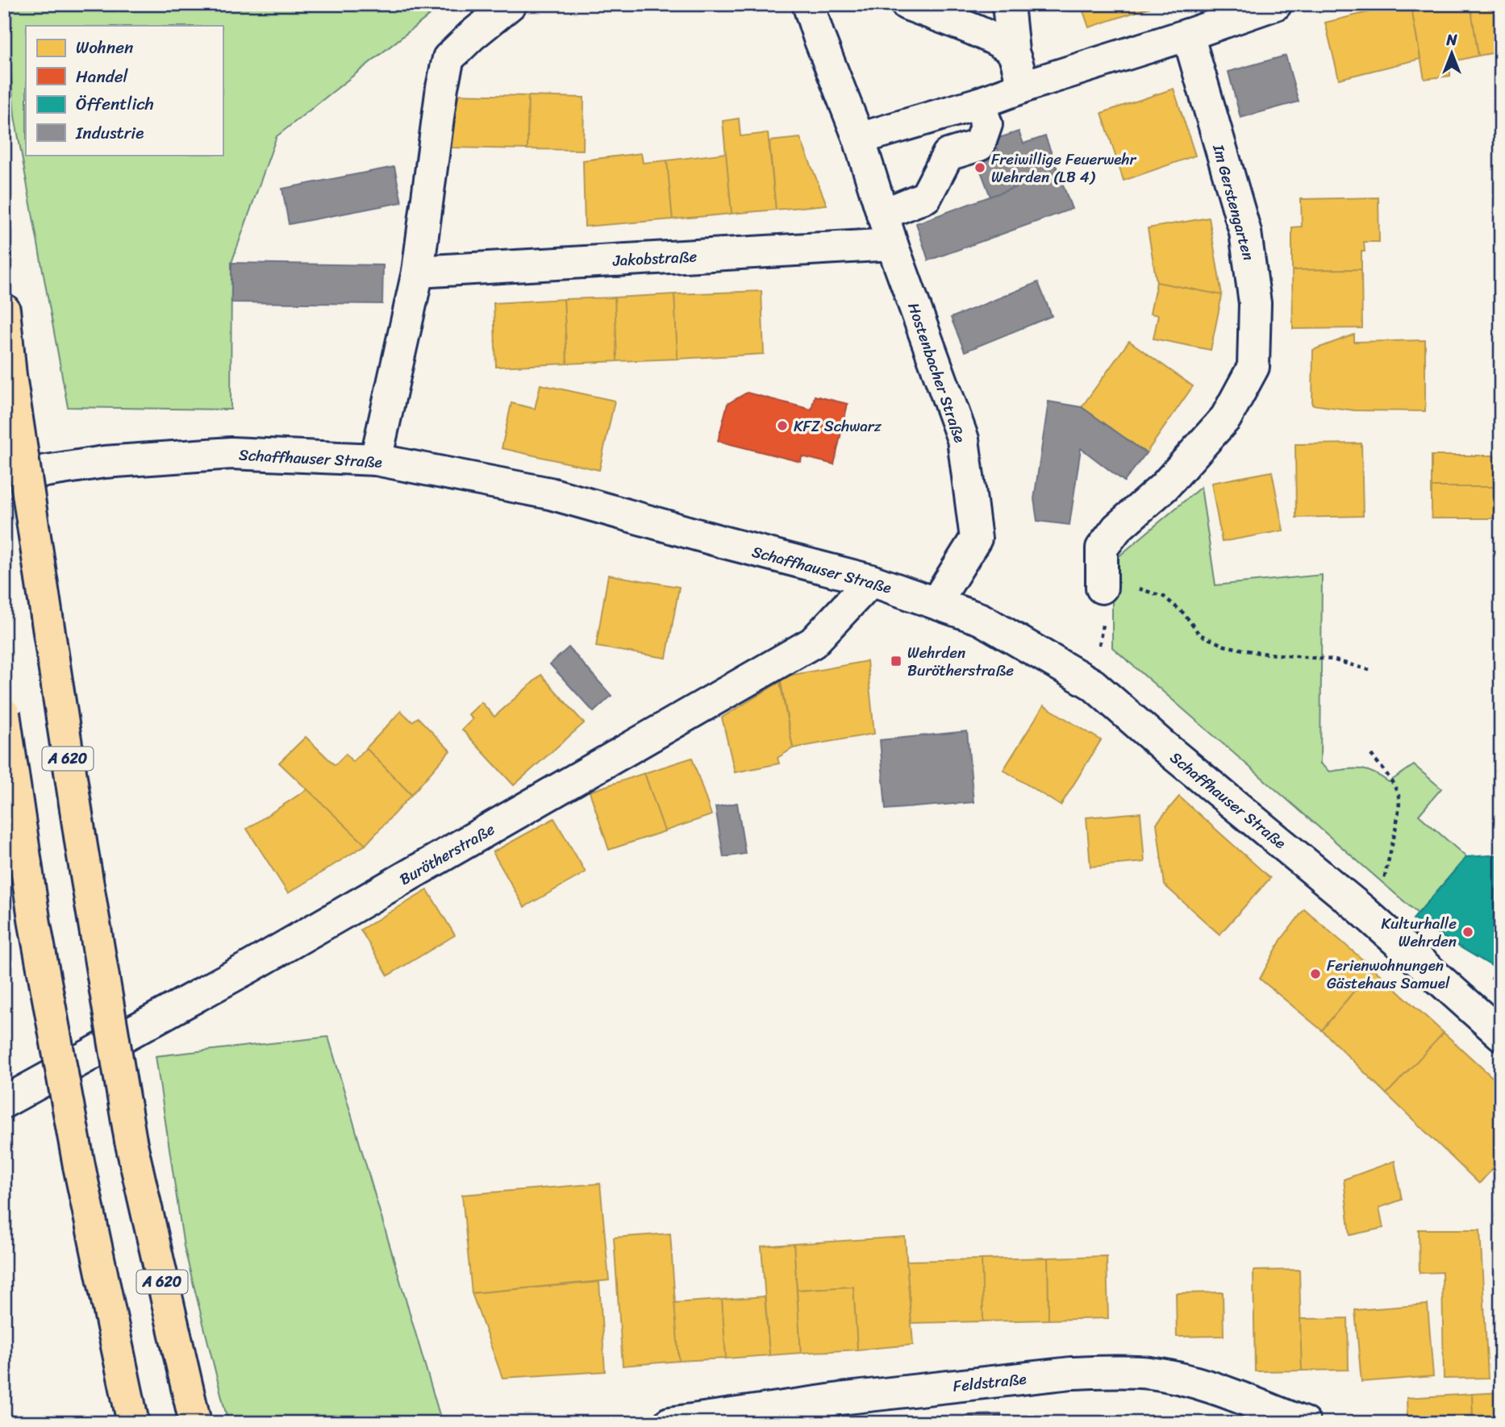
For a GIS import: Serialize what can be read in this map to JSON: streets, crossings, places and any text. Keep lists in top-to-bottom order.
{
  "streets": {
    "highway": ["A 620"],
    "street": [
      "Im Gerstengarten",
      "Jakobstraße",
      "Hostenbacher Straße",
      "Schaffhauser Straße",
      "Burötherstraße",
      "Feldstraße"
    ]
  },
  "crossings": [
    ["Jakobstraße", "Hostenbacher Straße"],
    ["Hostenbacher Straße", "Schaffhauser Straße"],
    ["Schaffhauser Straße", "Burötherstraße"]
  ],
  "places": {
    "other": [
      "Freiwillige Feuerwehr Wehrden (LB 4)",
      "KFZ Schwarz",
      "Kulturhalle Wehrden",
      "Ferienwohnungen Gästehaus Samuel"
    ],
    "transit": ["Wehrden Burötherstraße"]
  },
  "legend": [
    "Wohnen",
    "Handel",
    "Öffentlich",
    "Industrie"
  ],
  "north": "top"
}
